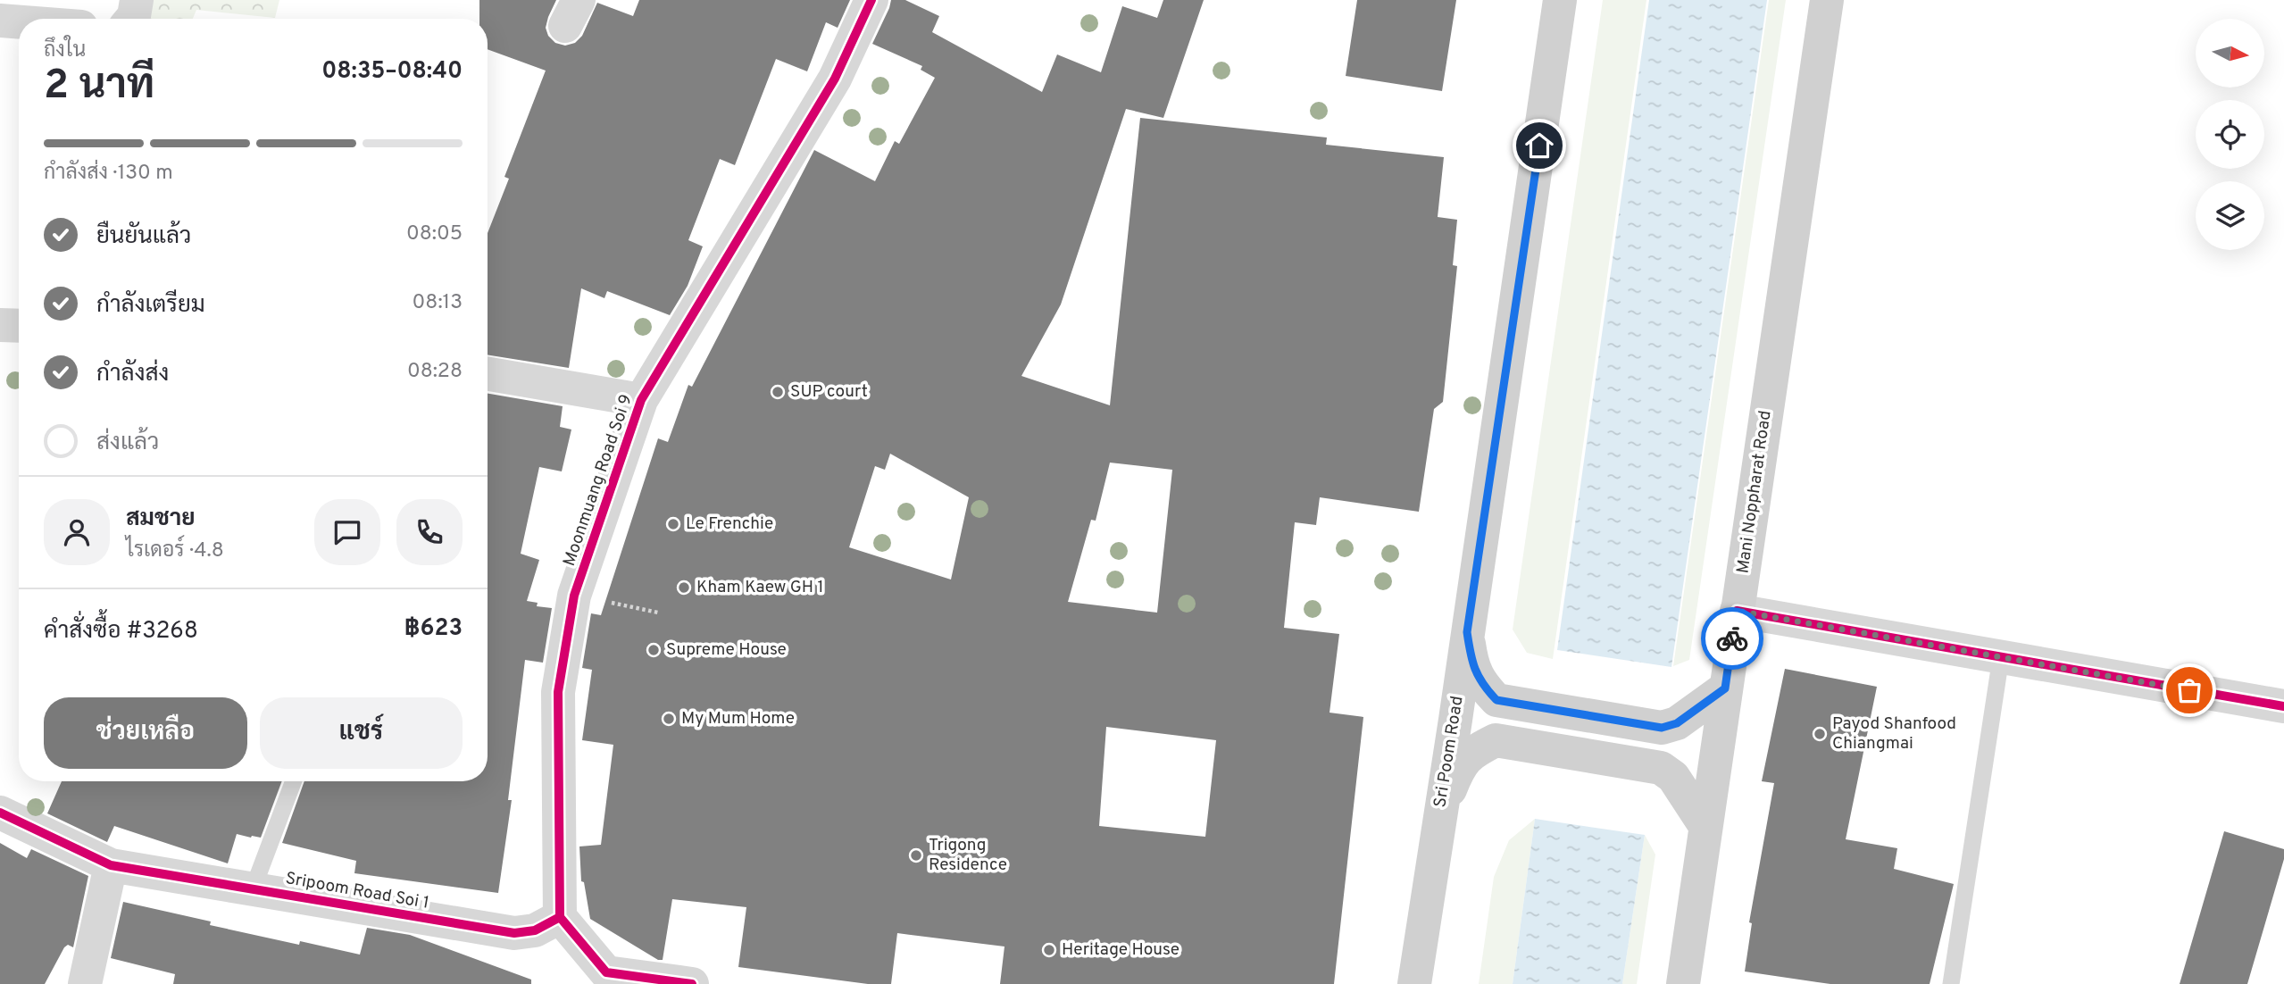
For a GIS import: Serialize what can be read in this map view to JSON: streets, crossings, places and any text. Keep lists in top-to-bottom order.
{
  "streets": {
    "main road": ["Mani Noppharat Road", "Sri Poom Road"],
    "street": ["Moonmuang Road Soi 9", "Sripoom Road Soi 1"]
  },
  "crossings": [
    ["Moonmuang Road Soi 9", "Sripoom Road Soi 1"]
  ],
  "places": [
    "SUP court",
    "Le Frenchie",
    "Kham Kaew GH 1",
    "Supreme House",
    "My Mum Home",
    "Payod Shanfood Chiangmai",
    "Trigong Residence",
    "Heritage House"
  ],
  "north": "right",
  "page": {
    "heading": ["2 นาที", "ถึงใน", "08:35–08:40"],
    "panel": [
      "สมชาย",
      "ไรเดอร์ · 4.8",
      "คำสั่งซื้อ #3268",
      "฿623"
    ],
    "bar": "กำลังส่ง · 130 m",
    "list": [
      ["ยืนยันแล้ว", "08:05"],
      ["กำลังเตรียม", "08:13"],
      ["กำลังส่ง", "08:28"],
      "ส่งแล้ว"
    ],
    "buttons": ["ช่วยเหลือ", "แชร์"]
  }
}
